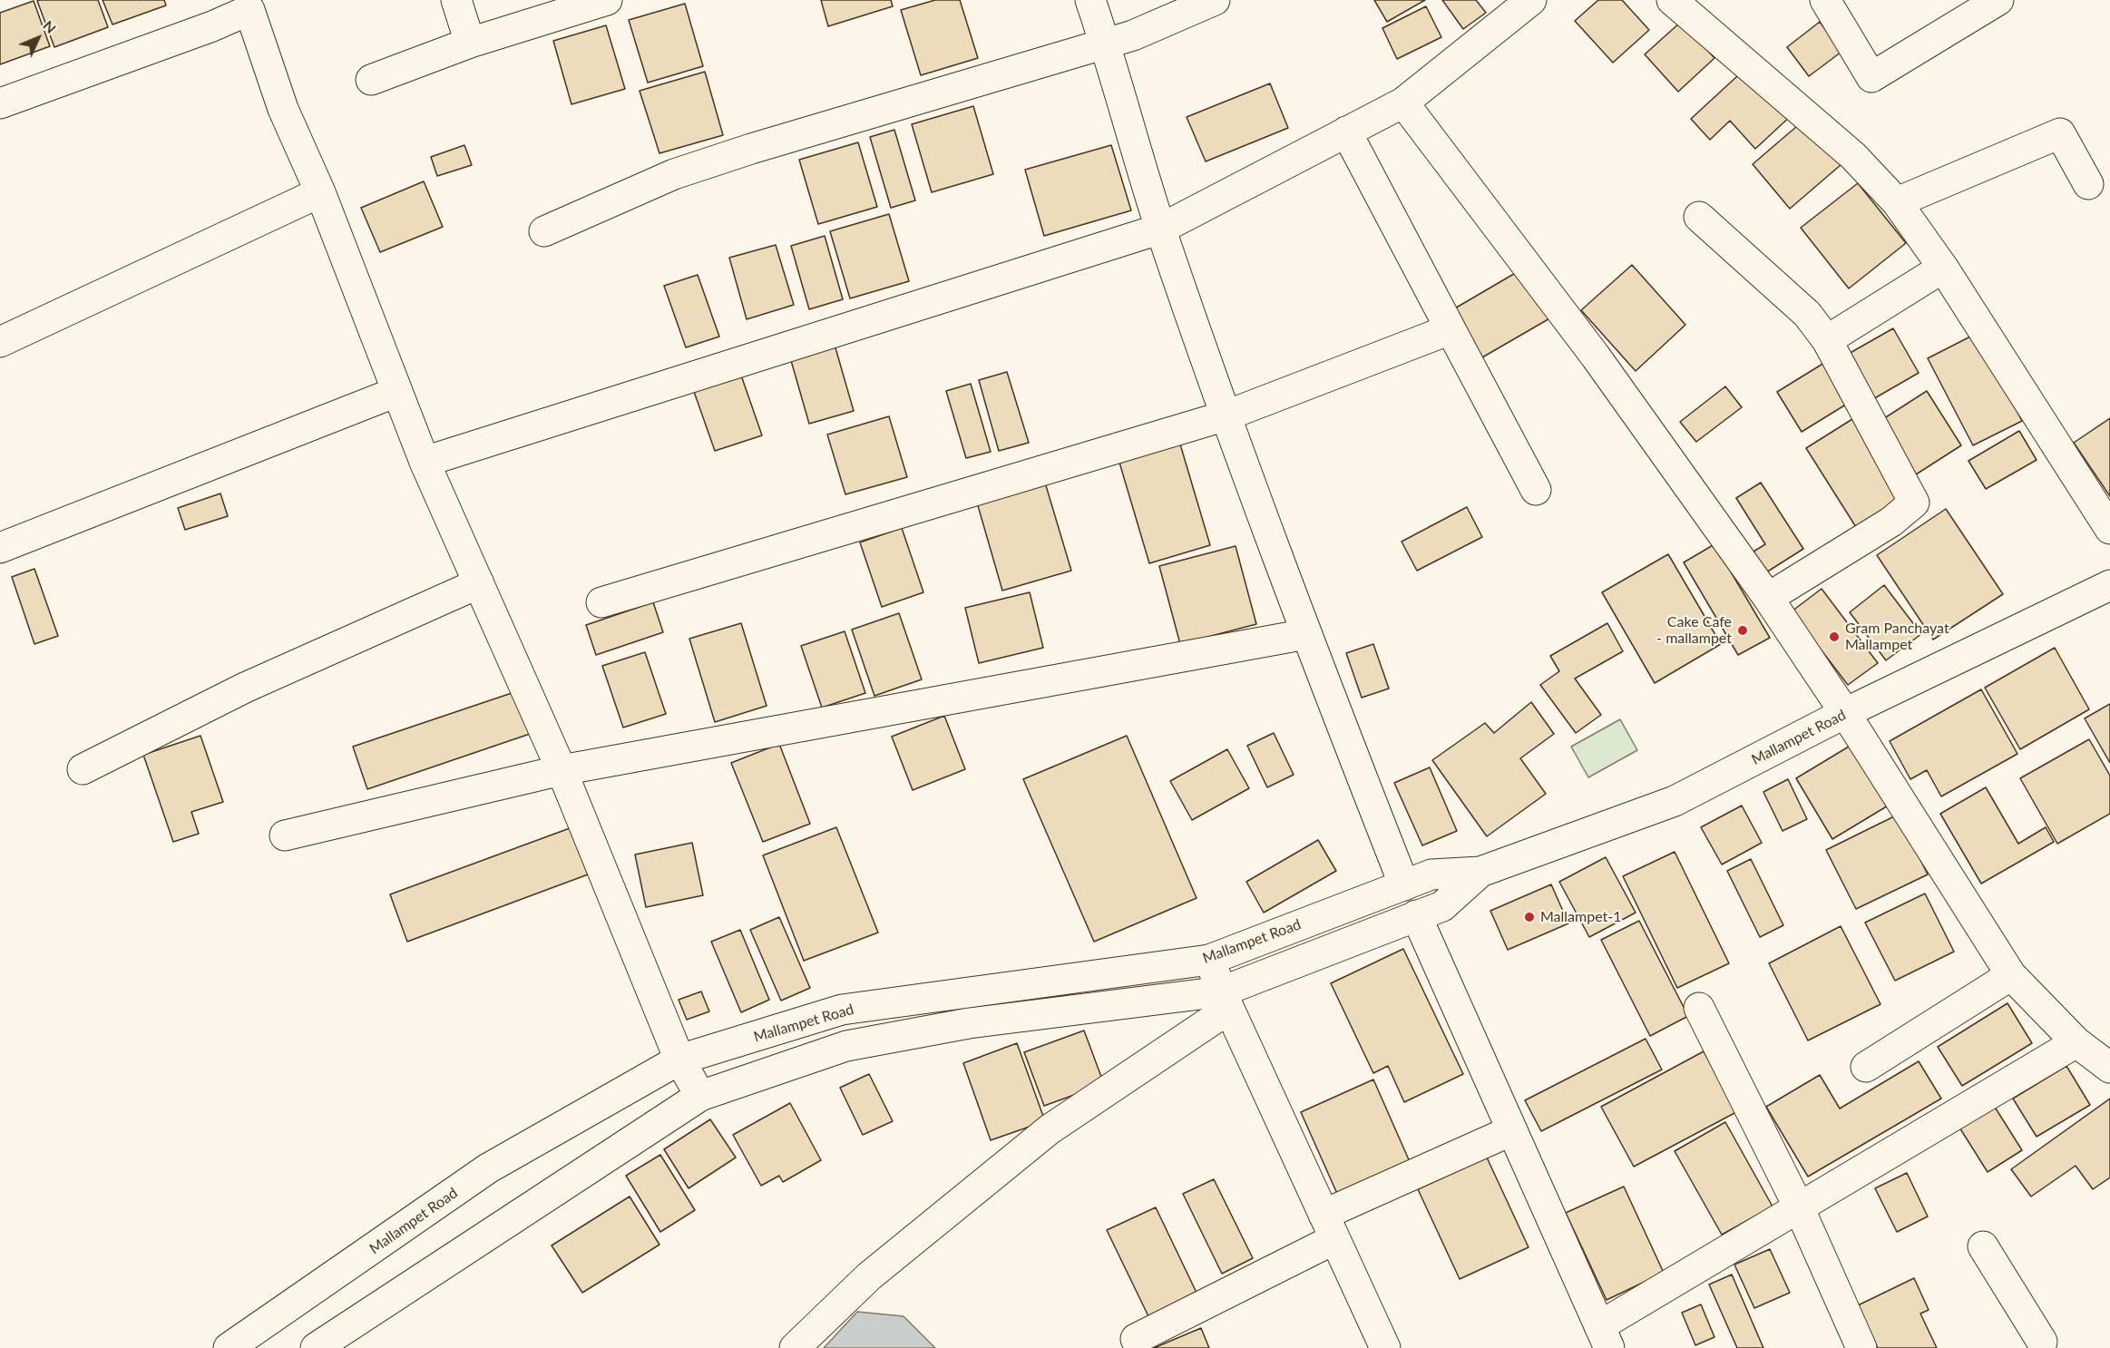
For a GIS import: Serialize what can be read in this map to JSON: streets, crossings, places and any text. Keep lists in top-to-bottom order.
{
  "streets": {
    "street": ["Mallampet Road"]
  },
  "places": ["Cake Cafe - mallampet", "Gram Panchayat Mallampet", "Mallampet-1"],
  "north": "top right"
}
